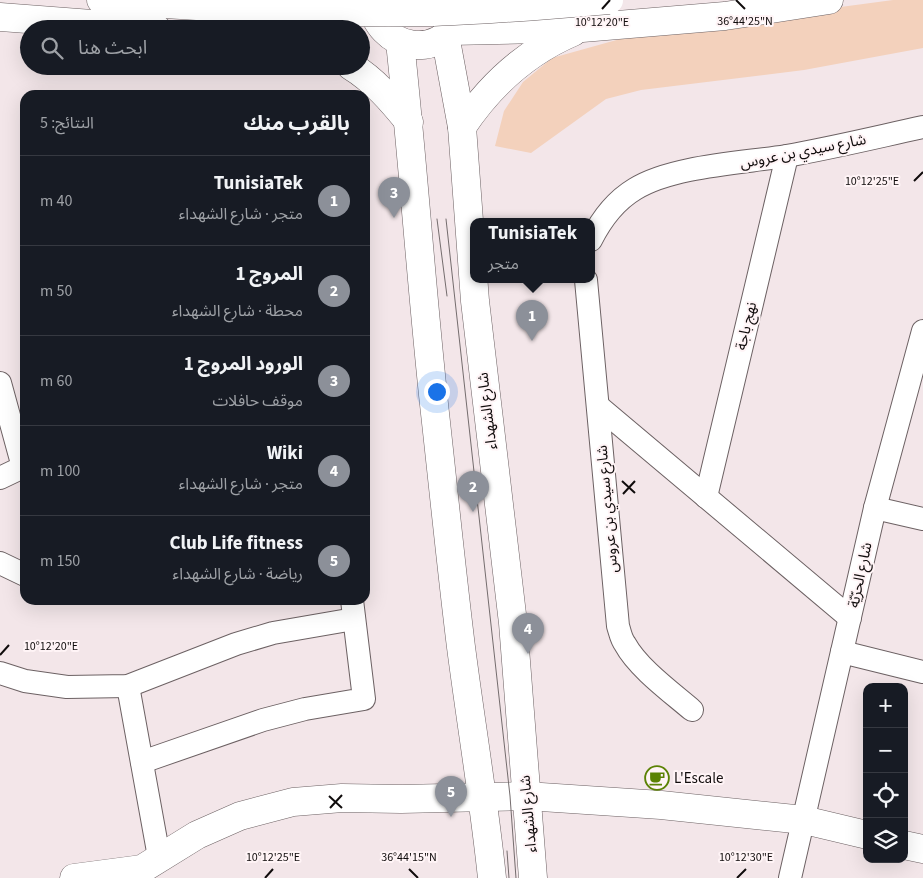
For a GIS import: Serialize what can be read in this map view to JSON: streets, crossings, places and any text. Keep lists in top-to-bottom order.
{
  "streets": {
    "main road": ["شارع الشهداء"],
    "street": ["شارع سيدي بن عروس", "نهج باجة", "شارع الحرّيّة"]
  },
  "crossings": [
    ["شارع سيدي بن عروس", "نهج باجة"]
  ],
  "places": {
    "cafe": ["L'Escale"]
  },
  "page": {
    "search": "ابحث هنا",
    "heading": ["بالقرب منك", "النتائج: 5"],
    "list": [
      {
        "mark": "1",
        "name": "TunisiaTek",
        "note": "متجر · شارع الشهداء",
        "value": "40 m"
      },
      {
        "mark": "2",
        "name": "المروج 1",
        "note": "محطة · شارع الشهداء",
        "value": "50 m"
      },
      {
        "mark": "3",
        "name": "الورود المروج 1",
        "note": "موقف حافلات",
        "value": "60 m"
      },
      {
        "mark": "4",
        "name": "Wiki",
        "note": "متجر · شارع الشهداء",
        "value": "100 m"
      },
      {
        "mark": "5",
        "name": "Club Life fitness",
        "note": "رياضة · شارع الشهداء",
        "value": "150 m"
      }
    ],
    "pins": [
      "3",
      "1",
      "2",
      "4",
      "5"
    ],
    "popup": ["TunisiaTek", "متجر"],
    "map_buttons": ["+", "−"]
  },
  "coordinates": [
    "36°44'25\"N",
    "10°12'20\"E",
    "10°12'25\"E",
    "10°12'30\"E",
    "36°44'15\"N"
  ]
}
